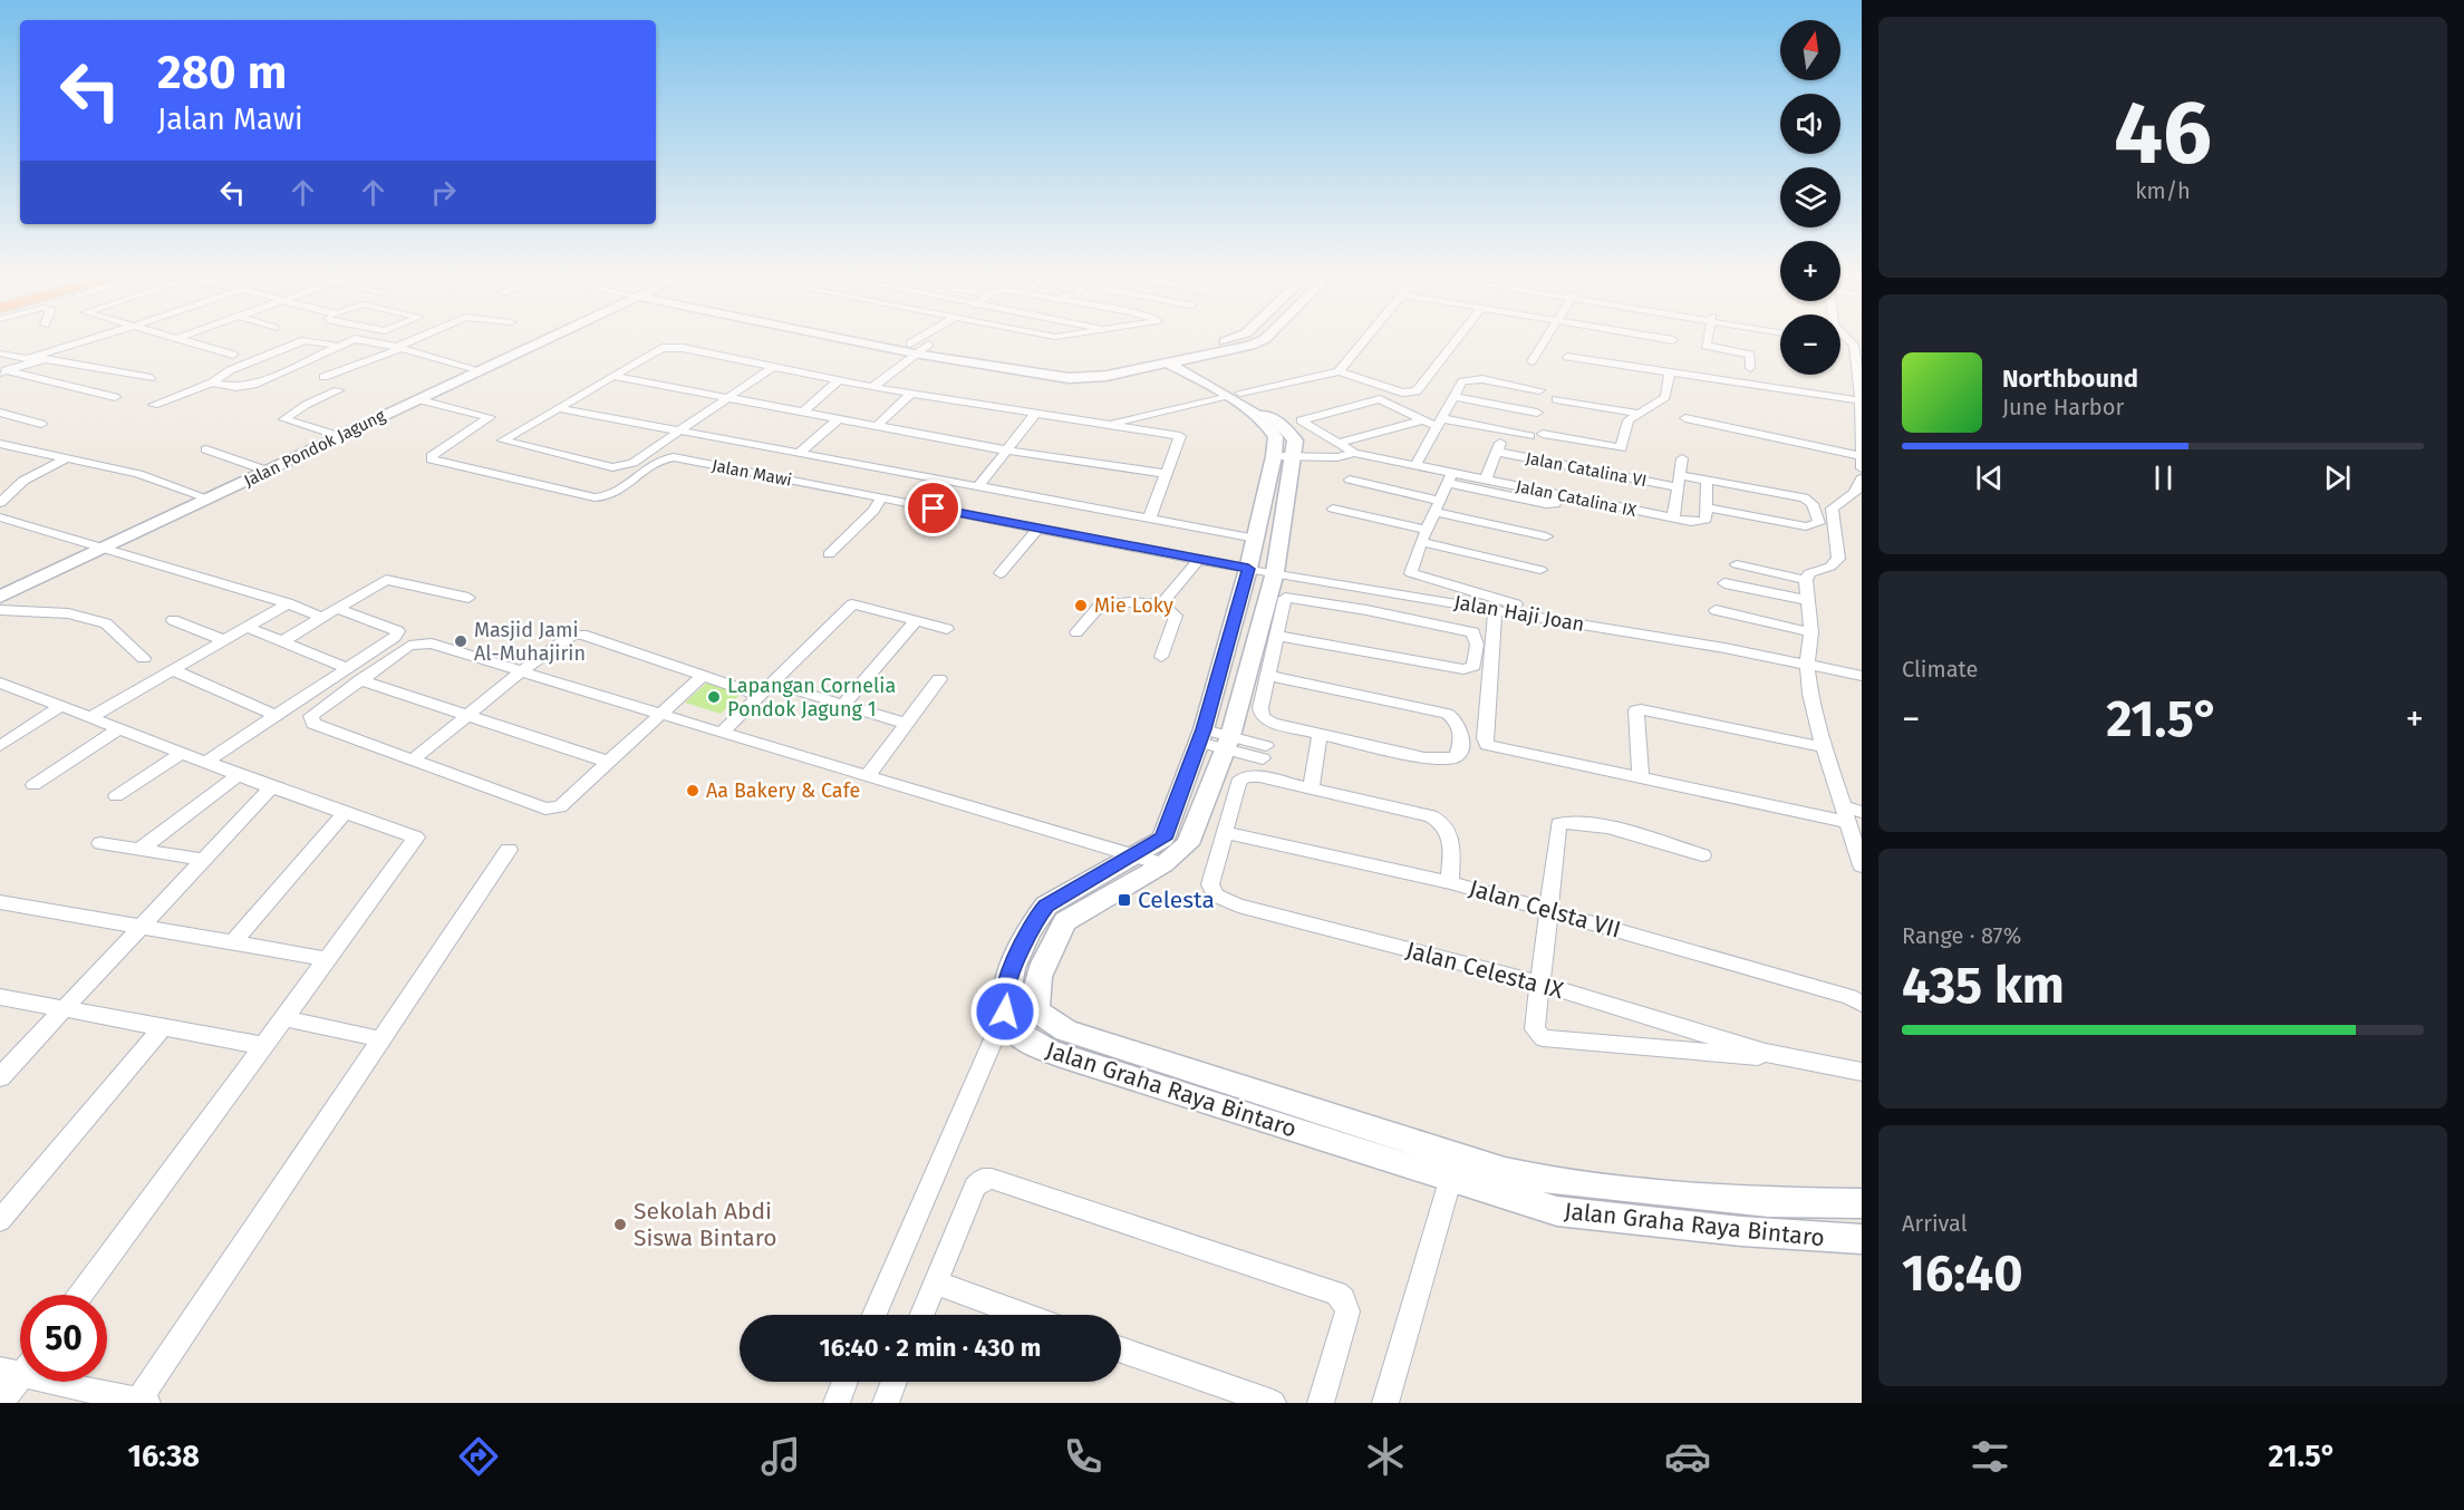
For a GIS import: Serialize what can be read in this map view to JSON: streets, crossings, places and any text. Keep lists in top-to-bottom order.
{
  "streets": {
    "main road": ["Jalan Pondok Jagung", "Jalan Graha Raya Bintaro"],
    "street": [
      "Jalan Catalina VI",
      "Jalan Mawi",
      "Jalan Catalina IX",
      "Jalan Haji Joan",
      "Jalan Celsta VII",
      "Jalan Celesta IX"
    ]
  },
  "crossings": [
    ["Jalan Pondok Jagung", "Jalan Mawi"],
    ["Jalan Catalina VI", "Jalan Catalina IX"],
    ["Jalan Mawi", "Jalan Haji Joan"],
    ["Jalan Celsta VII", "Jalan Celesta IX"]
  ],
  "places": {
    "other": [
      "Mie Loky",
      "Masjid Jami Al-Muhajirin",
      "Lapangan Cornelia Pondok Jagung 1",
      "Aa Bakery & Cafe",
      "Sekolah Abdi Siswa Bintaro"
    ],
    "transit": ["Celesta"]
  },
  "north": "top",
  "page": {
    "tile": [
      ["46", "km/h"],
      "Climate",
      ["Range · 87%", "435 km"],
      ["Arrival", "16:40"]
    ],
    "map_buttons": ["+", "−"],
    "turn": ["280 m", "Jalan Mawi"],
    "song": ["Northbound", "June Harbor"],
    "heat": ["−", "21.5°", "+"],
    "limit": "50",
    "trip": "16:40 · 2 min · 430 m",
    "tabs": ["16:38", "21.5°"]
  }
}
